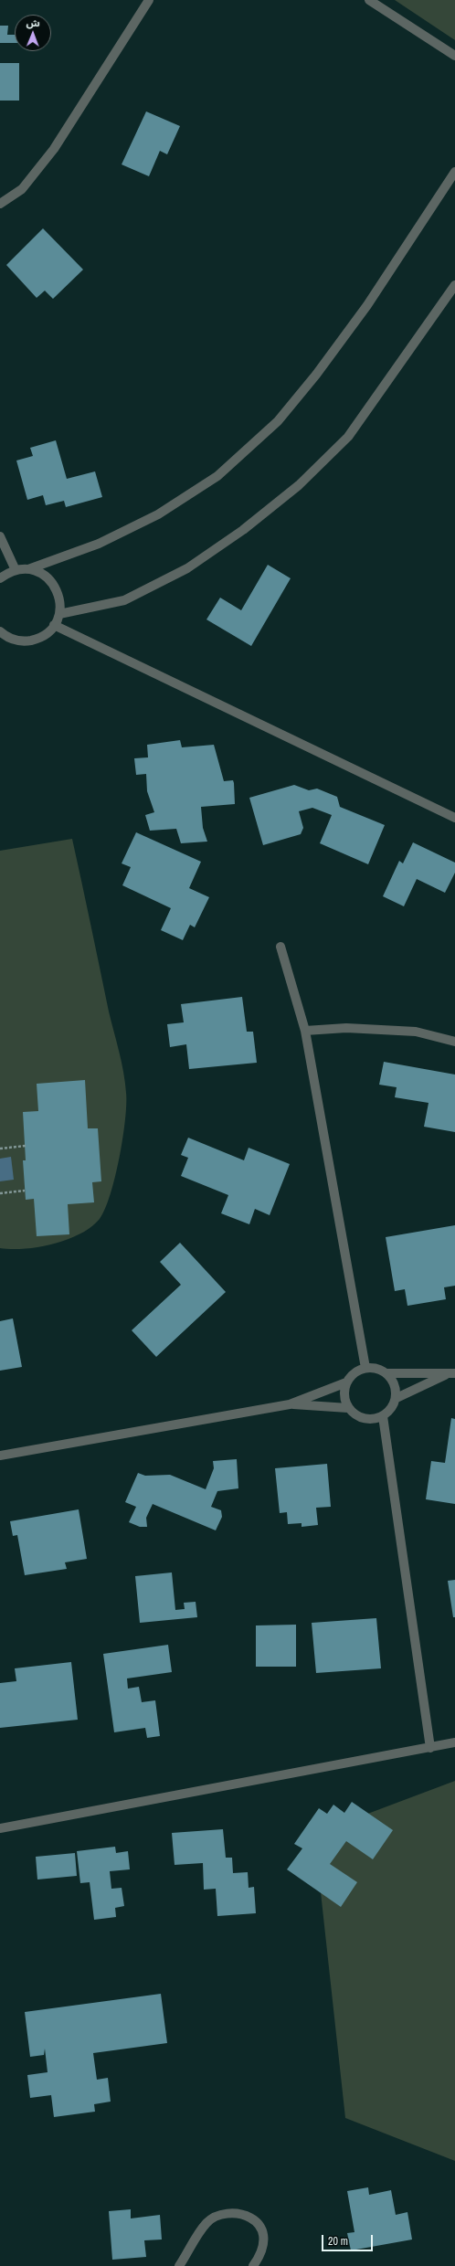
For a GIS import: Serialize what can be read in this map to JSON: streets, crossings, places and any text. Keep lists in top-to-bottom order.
{
  "scale_bar": "20 m",
  "north": "top"
}
